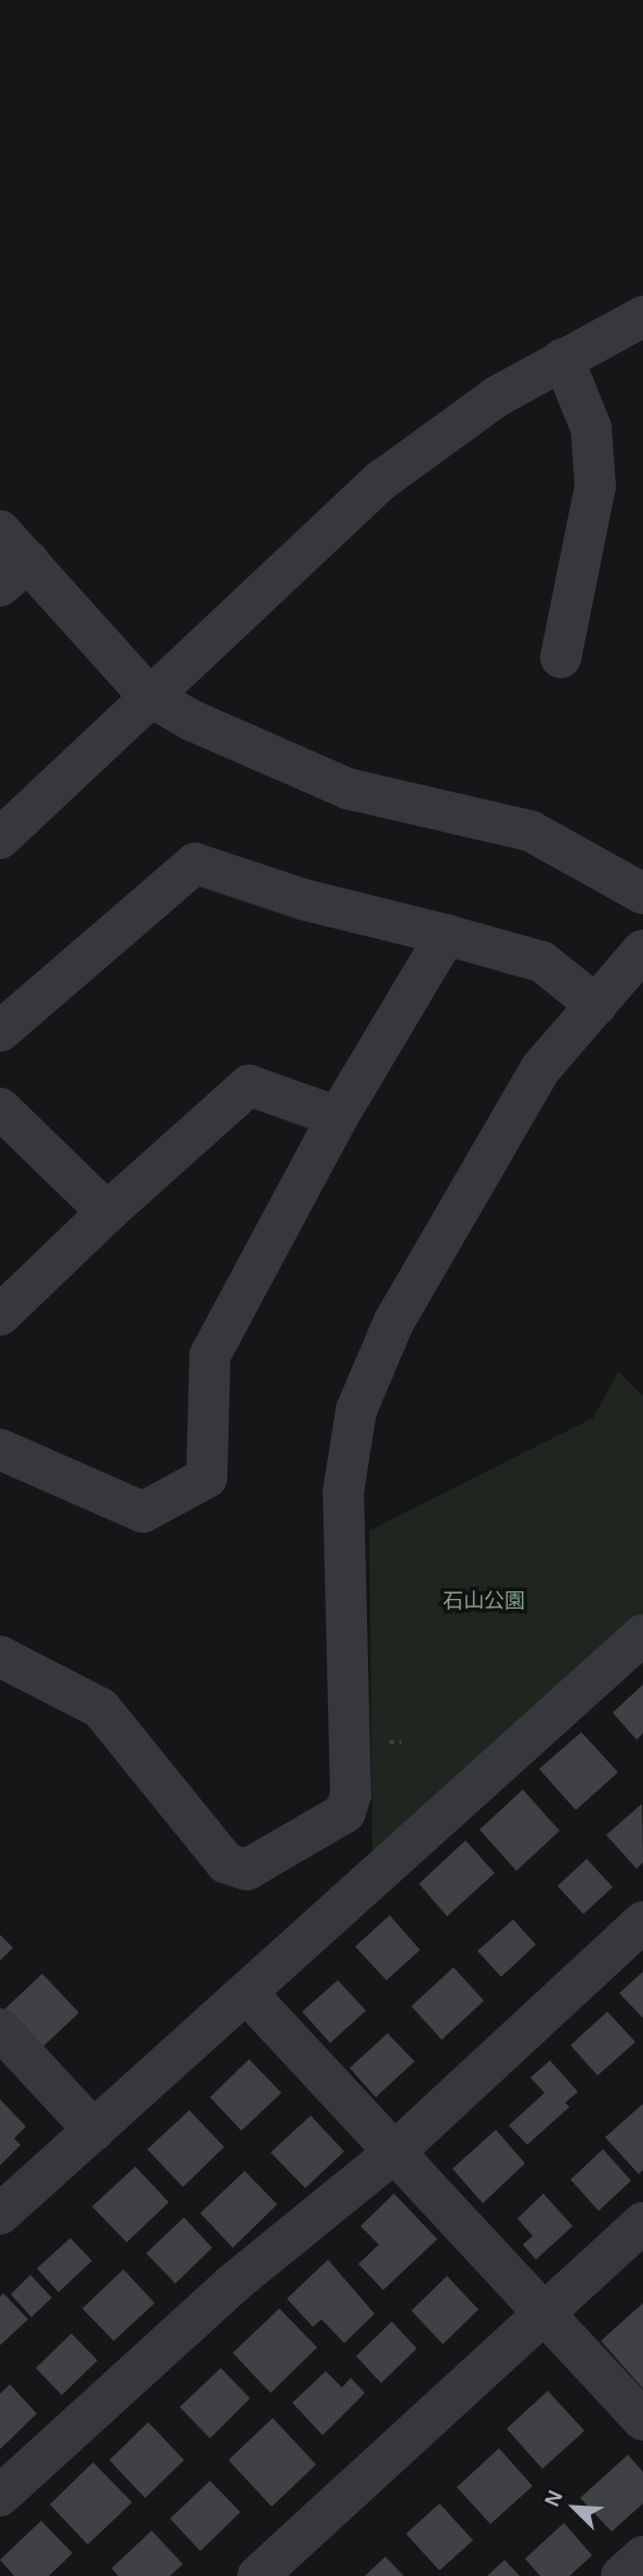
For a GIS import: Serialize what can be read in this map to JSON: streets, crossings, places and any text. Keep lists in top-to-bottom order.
{
  "parks": ["石山公園"],
  "north": "top left"
}
